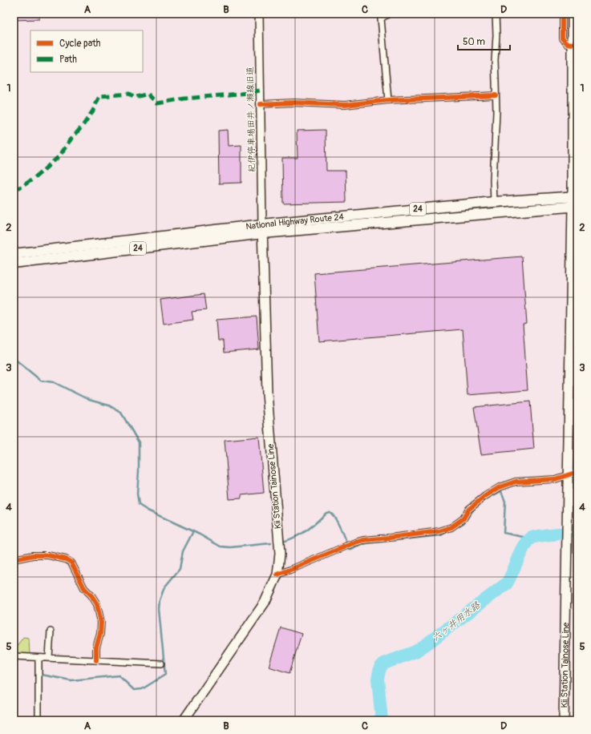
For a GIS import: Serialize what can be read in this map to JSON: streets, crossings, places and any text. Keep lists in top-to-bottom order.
{
  "streets": {
    "highway": ["24", "National Highway Route 24"],
    "main road": ["Kii Station Tainose Line"],
    "street": ["紀伊停車場田井ノ瀬線旧道"]
  },
  "crossings": [
    ["紀伊停車場田井ノ瀬線旧道", "National Highway Route 24"],
    ["紀伊停車場田井ノ瀬線旧道", "Kii Station Tainose Line"],
    ["National Highway Route 24", "Kii Station Tainose Line"]
  ],
  "water": ["六ヶ井用水路"],
  "legend": ["Cycle path", "Path"],
  "scale_bar": "50 m",
  "grid": {
    "columns": [
      "A",
      "B",
      "C",
      "D"
    ],
    "rows": [
      "1",
      "2",
      "3",
      "4",
      "5"
    ]
  }
}
